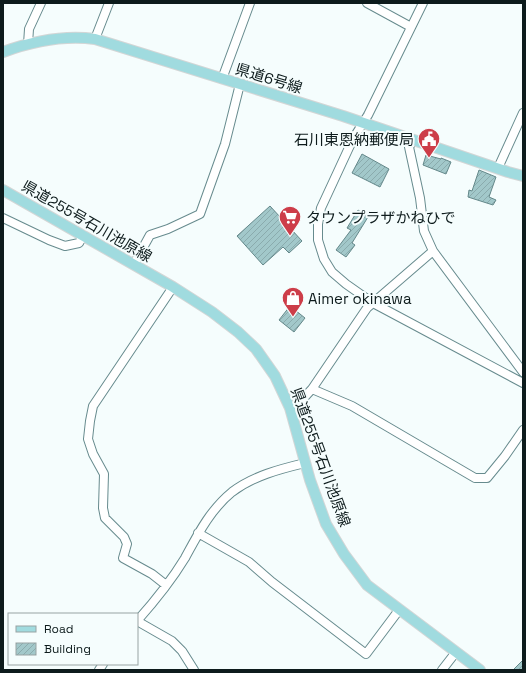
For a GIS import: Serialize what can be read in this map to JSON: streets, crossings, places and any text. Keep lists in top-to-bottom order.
{
  "streets": {
    "main road": ["県道6号線", "県道255号石川池原線"]
  },
  "places": {
    "public building": ["石川東恩納郵便局"],
    "supermarket": ["タウンプラザかねひで"],
    "shop": ["Aimer okinawa"]
  },
  "legend": ["Road", "Building"]
}
